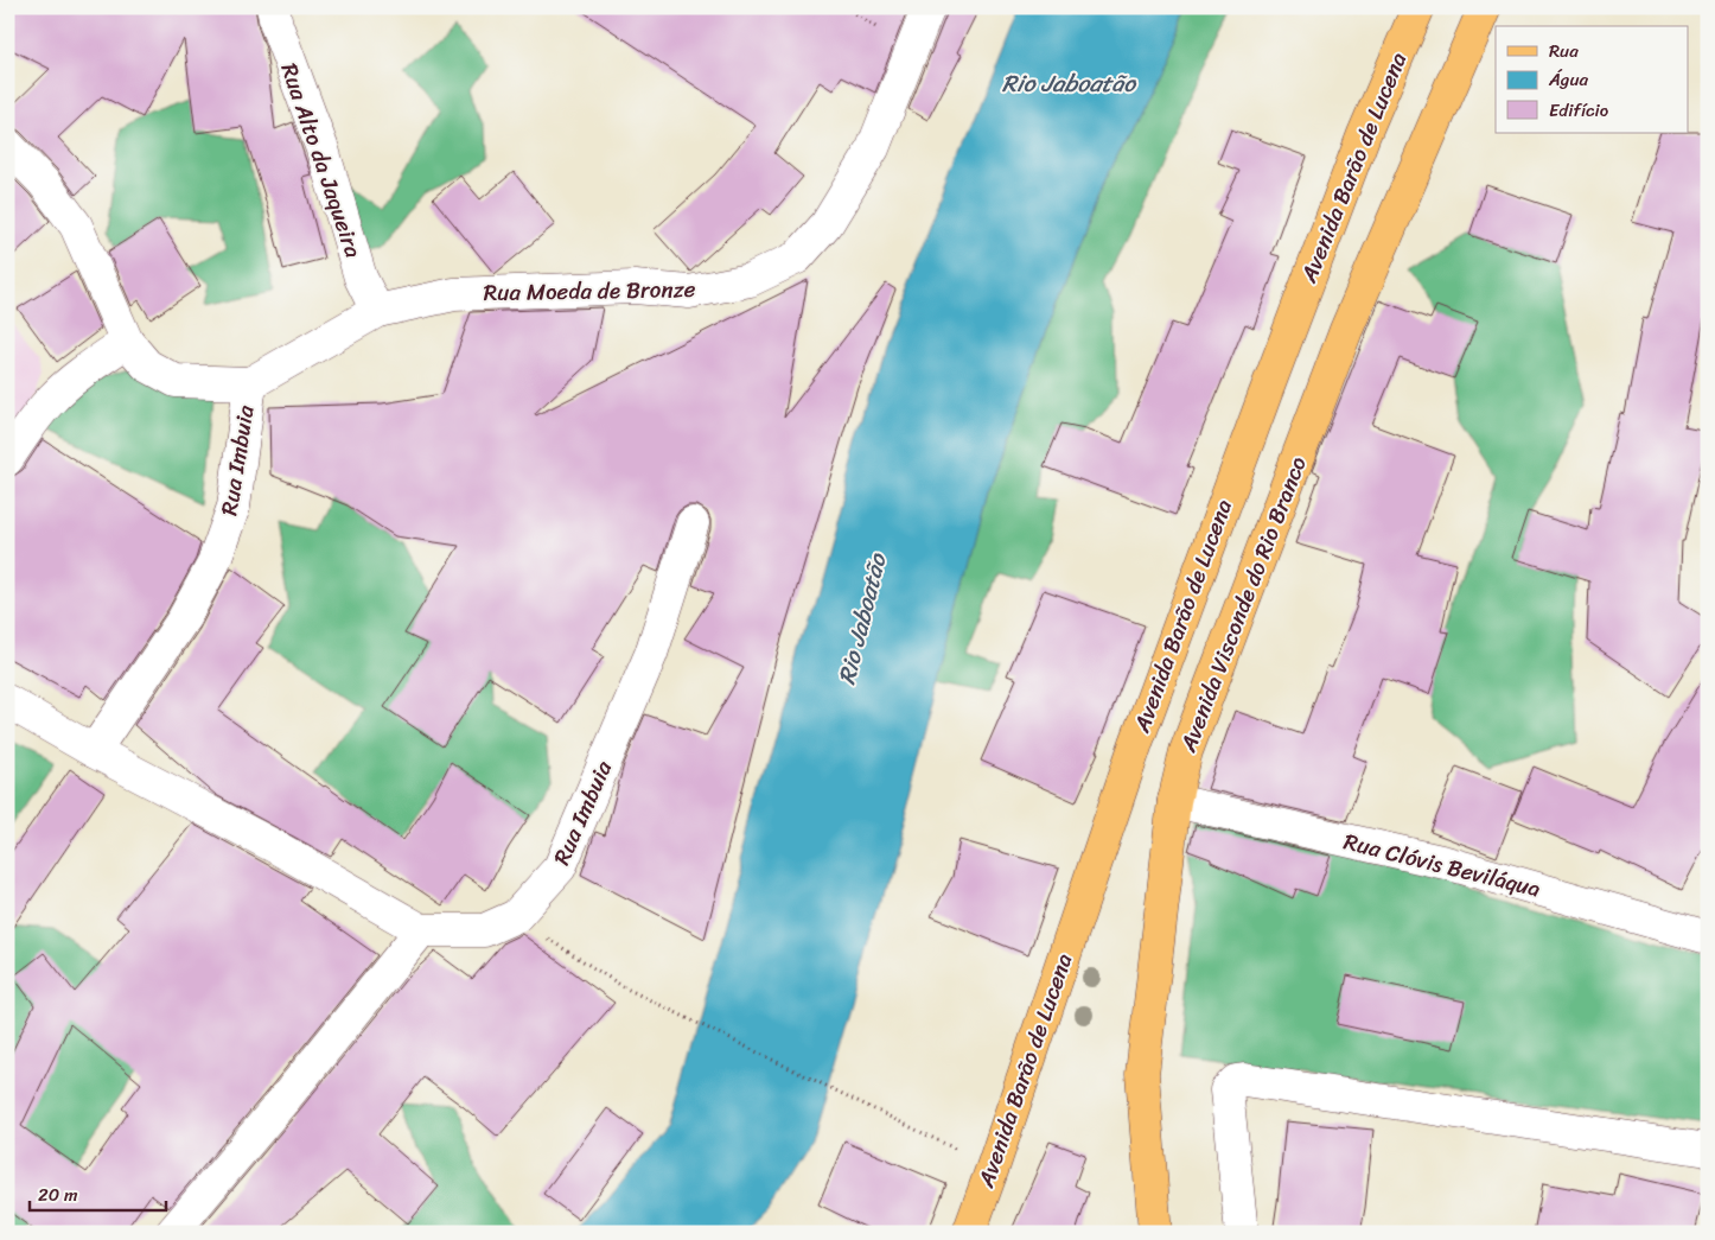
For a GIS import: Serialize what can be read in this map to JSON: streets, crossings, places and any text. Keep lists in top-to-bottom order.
{
  "streets": {
    "main road": ["Avenida Barão de Lucena", "Avenida Visconde do Rio Branco"],
    "street": [
      "Rua Alto da Jaqueira",
      "Rua Moeda de Bronze",
      "Rua Imbuia",
      "Rua Clóvis Beviláqua"
    ]
  },
  "crossings": [
    ["Rua Alto da Jaqueira", "Rua Moeda de Bronze"],
    ["Rua Moeda de Bronze", "Rua Imbuia"],
    ["Avenida Visconde do Rio Branco", "Rua Clóvis Beviláqua"]
  ],
  "water": ["Rio Jaboatão"],
  "legend": ["Rua", "Água", "Edifício"],
  "scale_bar": "20 m"
}
